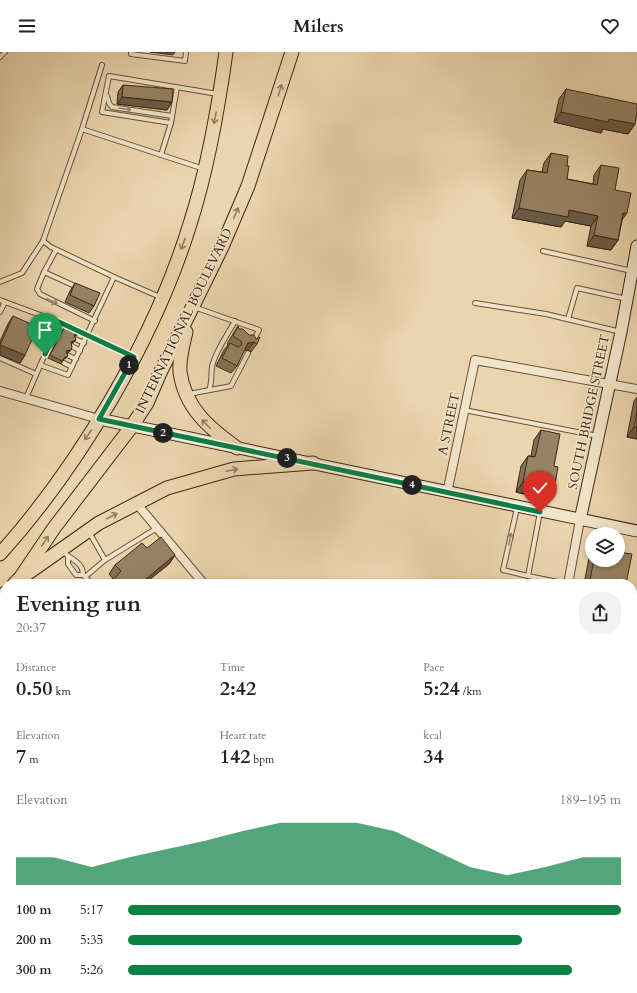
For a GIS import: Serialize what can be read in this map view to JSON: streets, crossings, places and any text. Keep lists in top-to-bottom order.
{
  "streets": {
    "main road": ["INTERNATIONAL BOULEVARD"],
    "street": ["SOUTH BRIDGE STREET", "A STREET"]
  },
  "crossings": [
    ["SOUTH BRIDGE STREET", "A STREET"]
  ],
  "page": {
    "header": "Milers",
    "pins": [
      "1",
      "2",
      "3",
      "4"
    ],
    "heading": ["Evening run", "20:37"],
    "stats": [
      ["Distance", "0.50 km"],
      ["Time", "2:42"],
      ["Pace", "5:24 /km"],
      ["Elevation", "7 m"],
      ["Heart rate", "142 bpm"],
      ["kcal", "34"]
    ],
    "chart": ["Elevation", "189–195 m"],
    "list": [
      {
        "name": "100 m",
        "note": "5:17"
      },
      {
        "name": "200 m",
        "note": "5:35"
      },
      {
        "name": "300 m",
        "note": "5:26"
      }
    ]
  }
}
